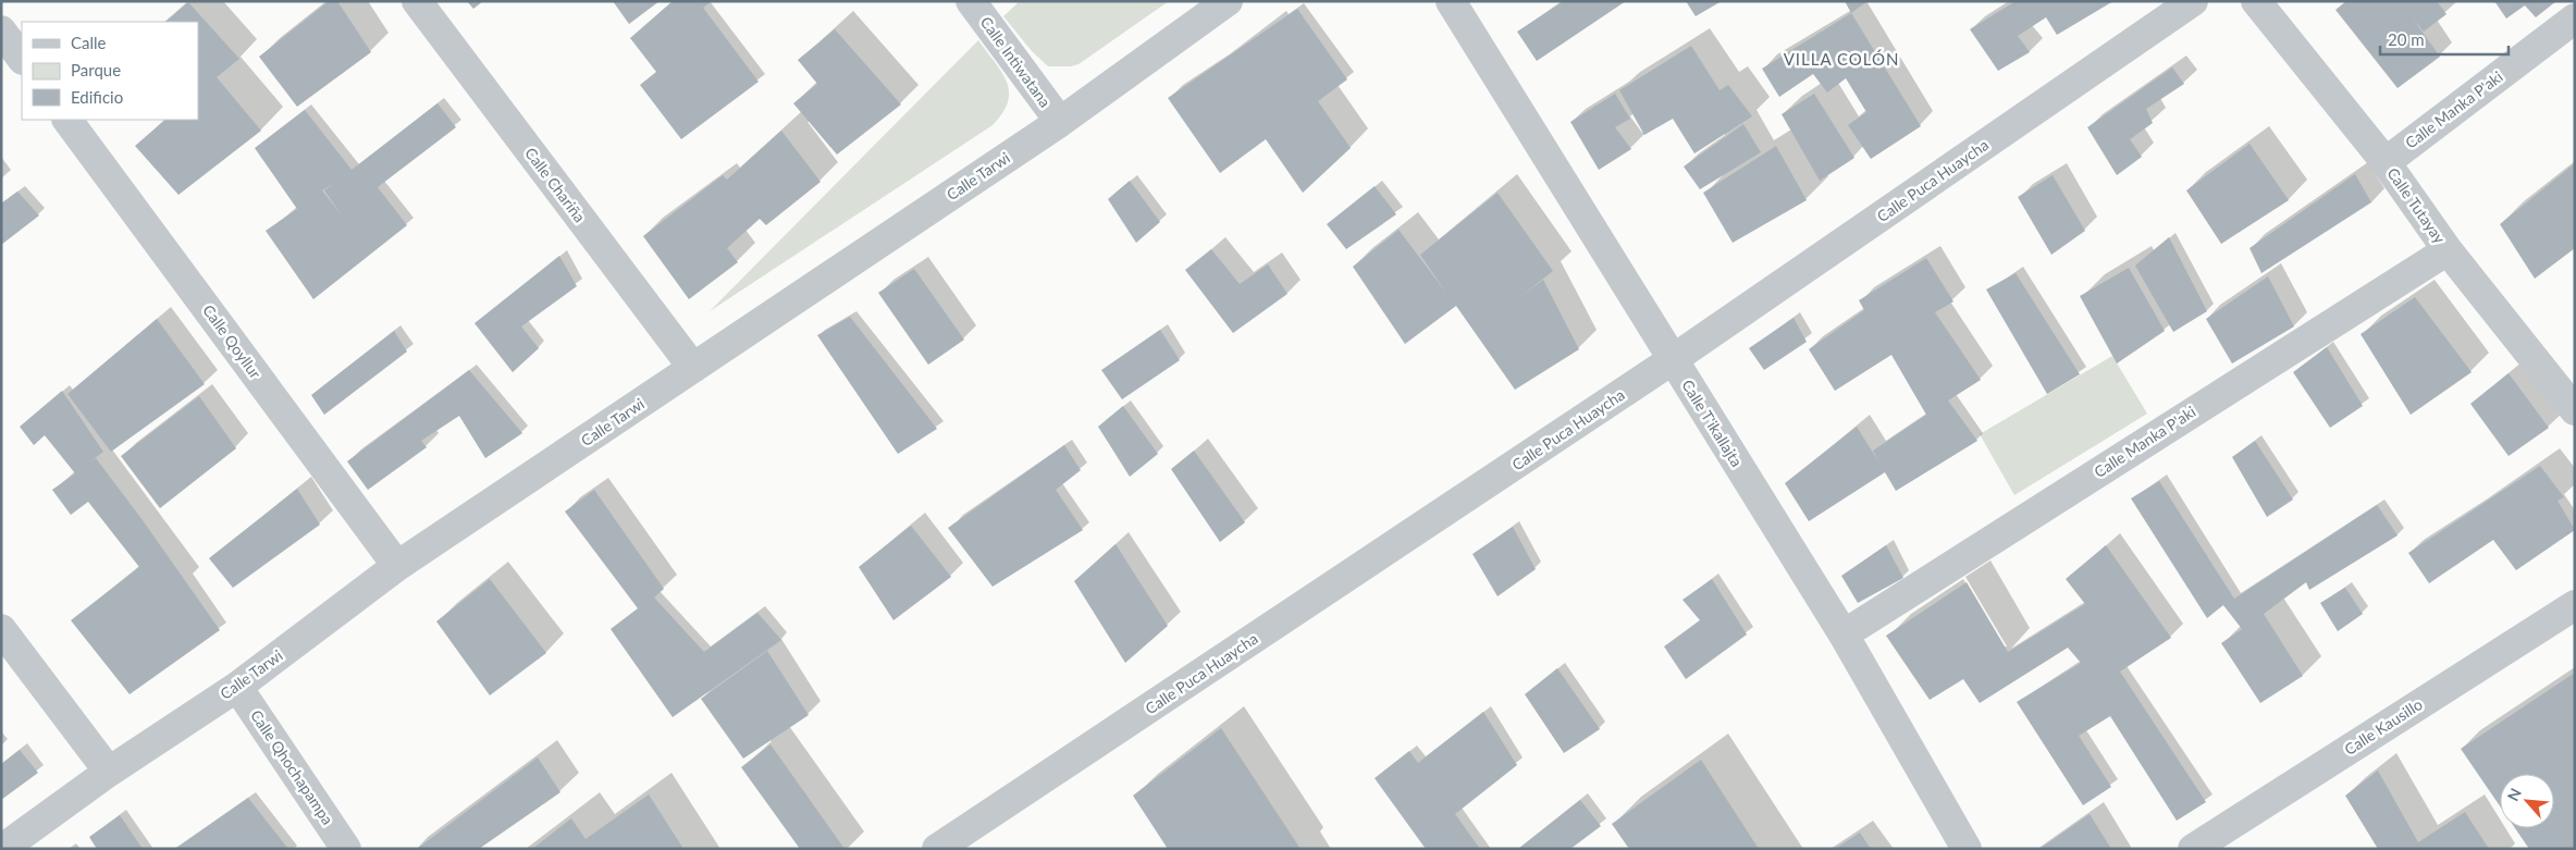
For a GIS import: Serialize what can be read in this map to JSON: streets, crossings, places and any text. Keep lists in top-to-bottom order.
{
  "streets": {
    "street": [
      "Calle Intiwatana",
      "Calle Manka P'aki",
      "Calle Tarwi",
      "Calle Puca Huaycha",
      "Calle Chariña",
      "Calle Tutayay",
      "Calle Qoyllur",
      "Calle T'ikallajta",
      "Calle Kausillo",
      "Calle Qhochapampa"
    ]
  },
  "crossings": [
    ["Calle Intiwatana", "Calle Tarwi"],
    ["Calle Manka P'aki", "Calle Tutayay"],
    ["Calle Manka P'aki", "Calle T'ikallajta"],
    ["Calle Tarwi", "Calle Chariña"],
    ["Calle Tarwi", "Calle Qoyllur"],
    ["Calle Tarwi", "Calle Qhochapampa"],
    ["Calle Puca Huaycha", "Calle T'ikallajta"]
  ],
  "districts": ["VILLA COLÓN"],
  "legend": ["Calle", "Parque", "Edificio"],
  "scale_bar": "20 m",
  "north": "top left"
}
